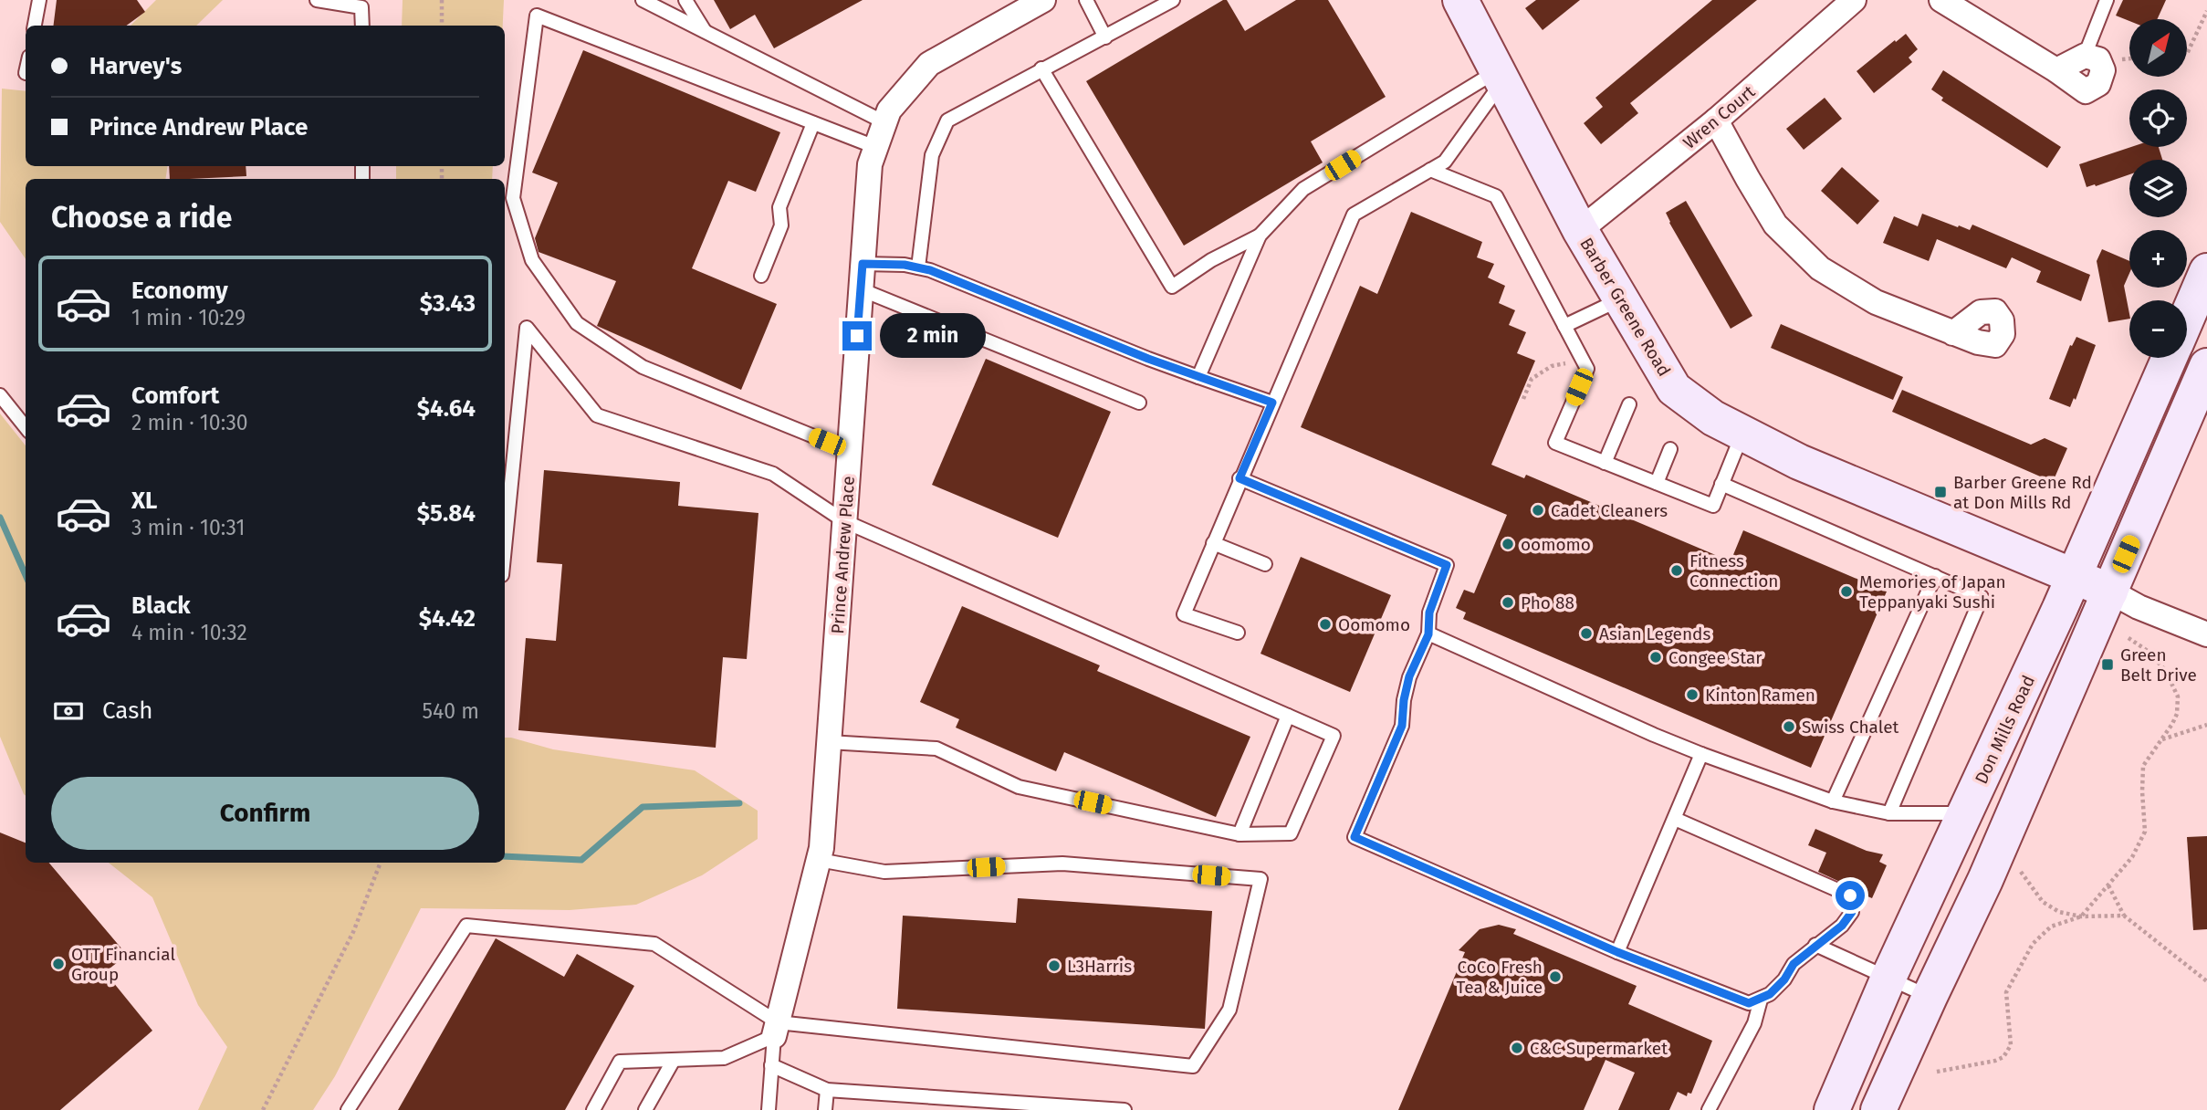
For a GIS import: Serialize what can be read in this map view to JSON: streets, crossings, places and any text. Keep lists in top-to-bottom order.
{
  "streets": {
    "main road": ["Barber Greene Road", "Don Mills Road"],
    "street": ["Wren Court", "Prince Andrew Place"]
  },
  "crossings": [
    ["Wren Court", "Barber Greene Road"],
    ["Barber Greene Road", "Don Mills Road"]
  ],
  "places": {
    "transit": ["Barber Greene Rd at Don Mills Rd", "Green Belt Drive"],
    "other": [
      "Cadet Cleaners",
      "oomomo",
      "Fitness Connection",
      "Memories of Japan Teppanyaki Sushi",
      "Pho 88",
      "Oomomo",
      "Asian Legends",
      "Congee Star",
      "Kinton Ramen",
      "Swiss Chalet",
      "OTT Financial Group",
      "L3Harris",
      "CoCo Fresh Tea & Juice",
      "C&C Supermarket"
    ]
  },
  "north": "top right",
  "page": {
    "map_buttons": ["+", "−"],
    "banner": ["Harvey's", "Prince Andrew Place"],
    "heading": "Choose a ride",
    "list": [
      {
        "name": "Economy",
        "note": "1 min · 10:29",
        "value": "$3.43"
      },
      {
        "name": "Comfort",
        "note": "2 min · 10:30",
        "value": "$4.64"
      },
      {
        "name": "XL",
        "note": "3 min · 10:31",
        "value": "$5.84"
      },
      {
        "name": "Black",
        "note": "4 min · 10:32",
        "value": "$4.42"
      }
    ],
    "bubble": "2 min",
    "pay": ["Cash", "540 m"],
    "buttons": "Confirm"
  }
}
